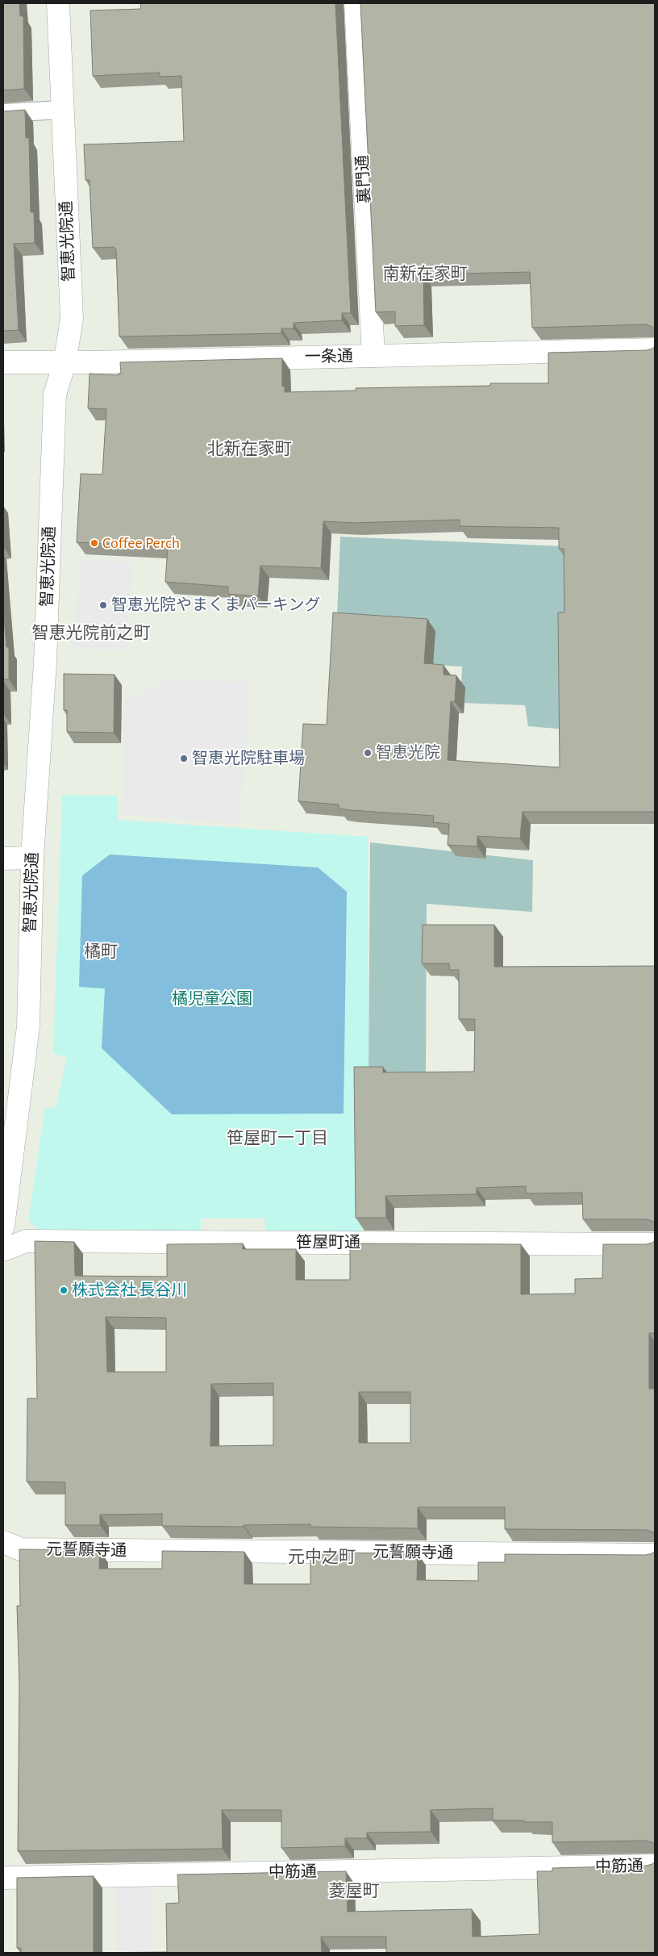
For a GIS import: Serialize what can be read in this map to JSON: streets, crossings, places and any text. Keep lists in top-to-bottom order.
{
  "streets": {
    "street": [
      "裏門通",
      "智恵光院通",
      "一条通",
      "笹屋町通",
      "元誓願寺通",
      "中筋通"
    ]
  },
  "crossings": [
    ["裏門通", "一条通"],
    ["智恵光院通", "一条通"]
  ],
  "districts": [
    "南新在家町",
    "北新在家町",
    "智恵光院前之町",
    "橘町",
    "笹屋町一丁目",
    "元中之町",
    "菱屋町"
  ],
  "parks": ["橘児童公園"],
  "places": [
    "Coffee Perch",
    "智恵光院やまくまパーキング",
    "智恵光院",
    "智恵光院駐車場",
    "株式会社 長谷川"
  ]
}
